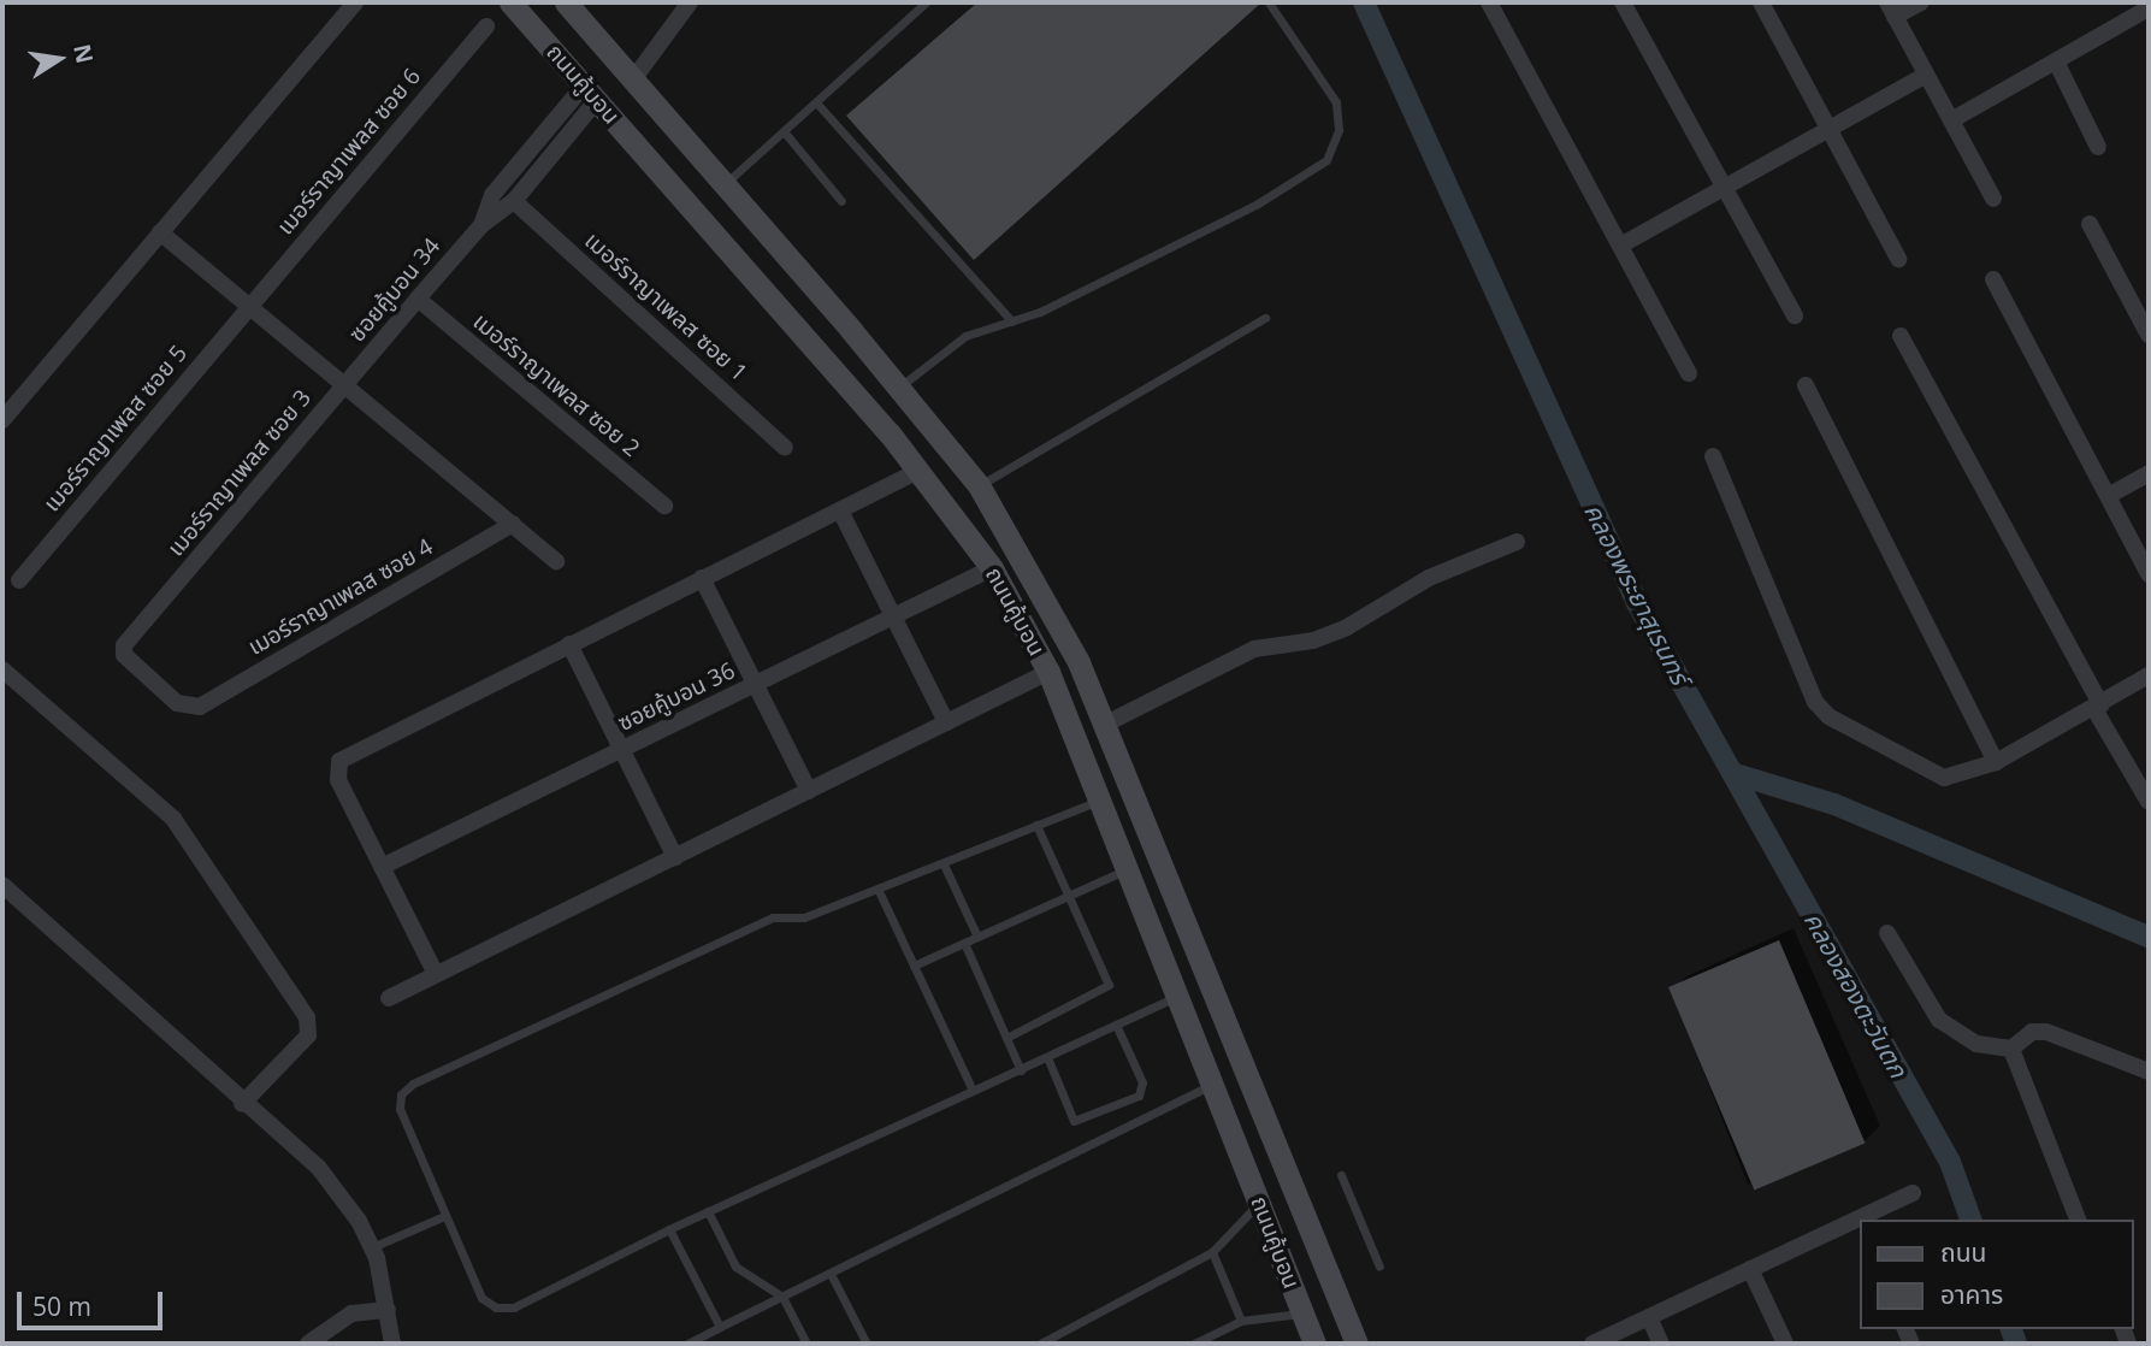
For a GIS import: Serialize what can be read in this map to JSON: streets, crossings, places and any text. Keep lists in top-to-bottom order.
{
  "streets": {
    "main road": ["ถนนคู้บอน"],
    "street": [
      "เมอร์ราญาเพลส ซอย 6",
      "ซอยคู้บอน 34",
      "เมอร์ราญาเพลส ซอย 1",
      "เมอร์ราญาเพลส ซอย 2",
      "เมอร์ราญาเพลส ซอย 5",
      "เมอร์ราญาเพลส ซอย 3",
      "เมอร์ราญาเพลส ซอย 4",
      "ซอยคู้บอน 36"
    ]
  },
  "crossings": [
    ["ถนนคู้บอน", "ซอยคู้บอน 34"],
    ["ถนนคู้บอน", "ซอยคู้บอน 36"],
    ["เมอร์ราญาเพลส ซอย 6", "เมอร์ราญาเพลส ซอย 5"],
    ["ซอยคู้บอน 34", "เมอร์ราญาเพลส ซอย 1"],
    ["ซอยคู้บอน 34", "เมอร์ราญาเพลส ซอย 2"],
    ["ซอยคู้บอน 34", "เมอร์ราญาเพลส ซอย 3"],
    ["เมอร์ราญาเพลส ซอย 3", "เมอร์ราญาเพลส ซอย 4"]
  ],
  "water": ["คลองพระยาสุเรนทร์", "คลองสองตะวันตก"],
  "legend": ["ถนน", "อาคาร"],
  "scale_bar": "50 m",
  "north": "right"
}
